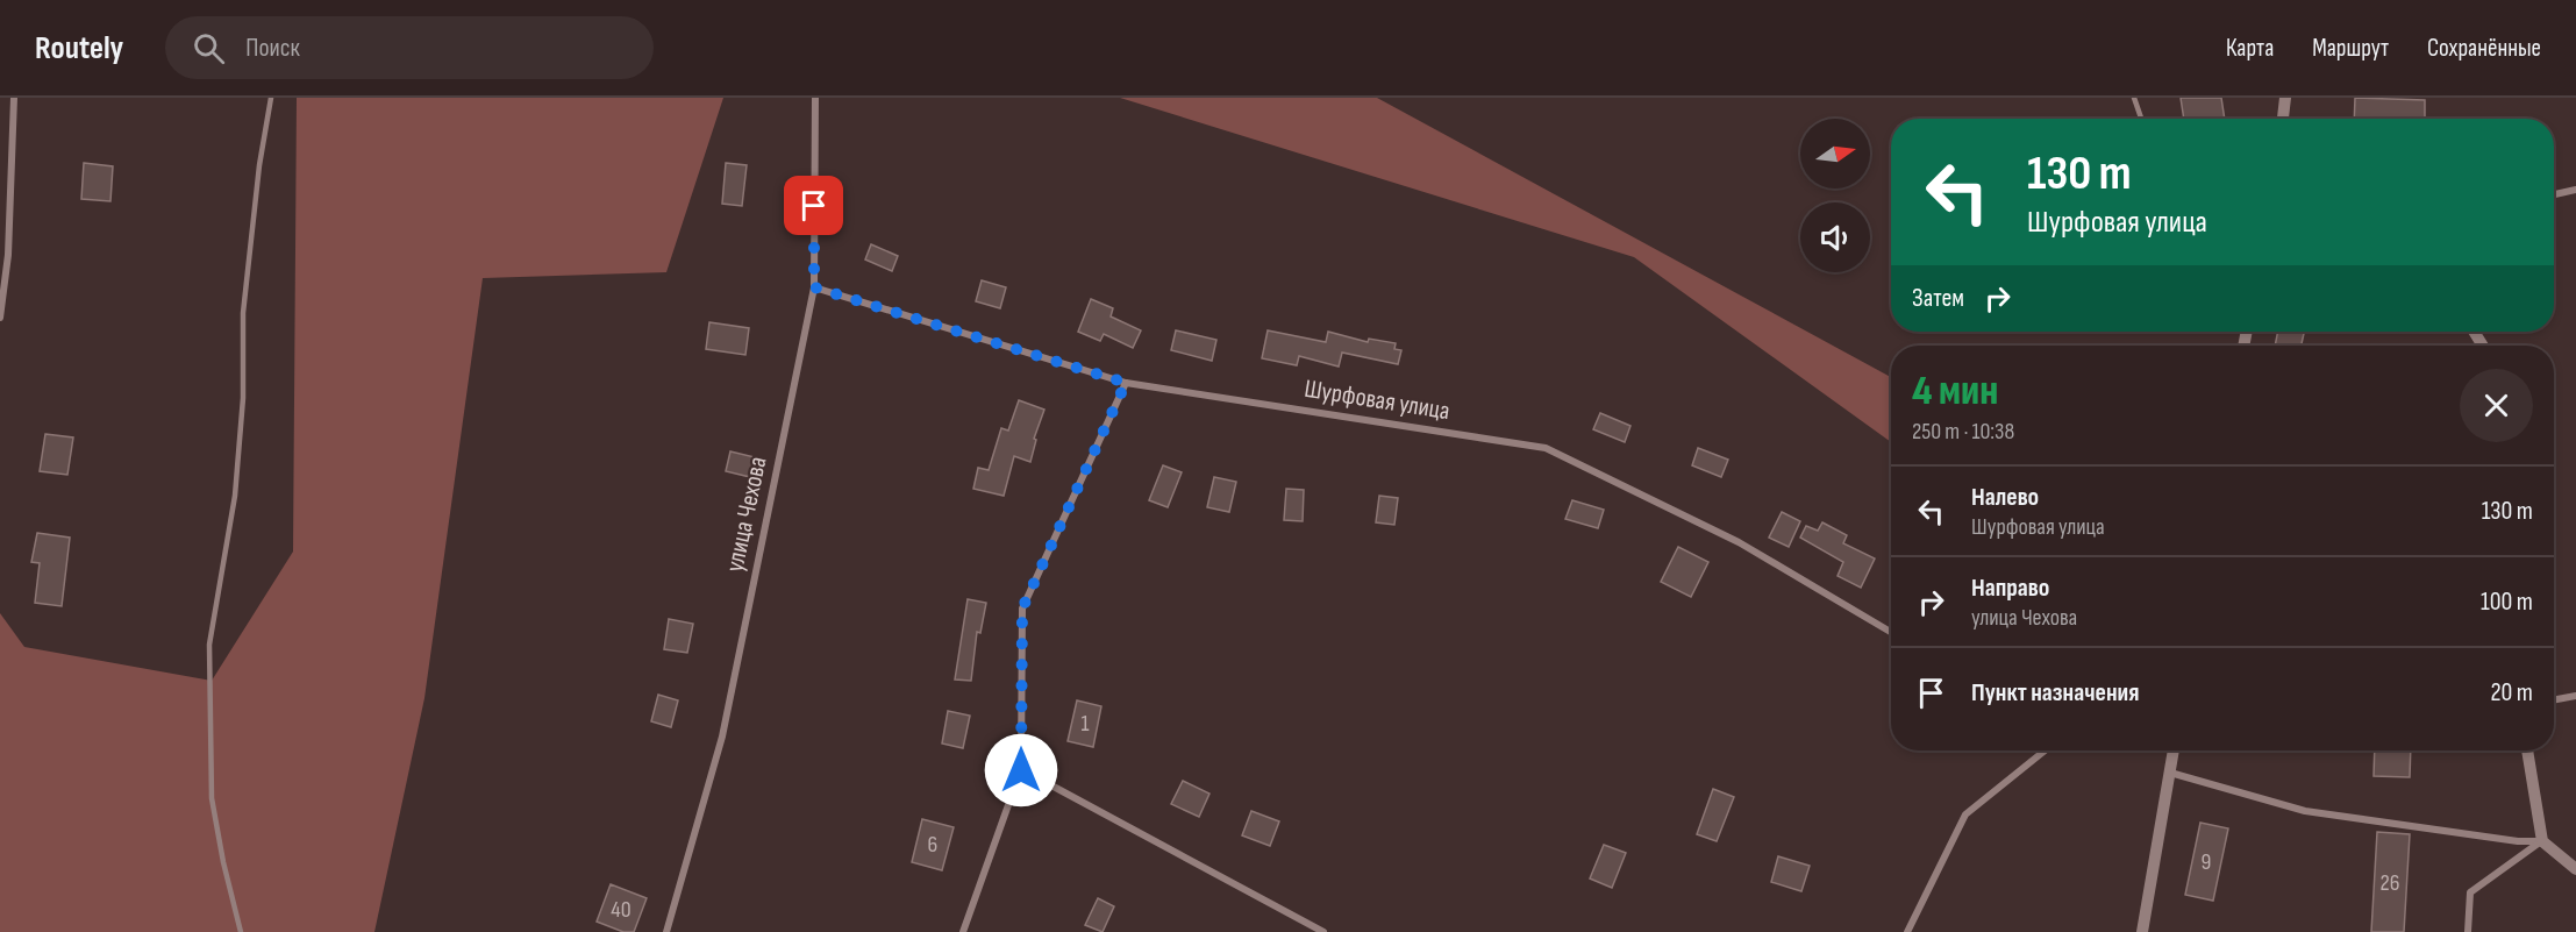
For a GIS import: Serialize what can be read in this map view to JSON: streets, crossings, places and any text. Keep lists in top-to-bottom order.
{
  "streets": {
    "street": ["Шурфовая улица", "улица Чехова"]
  },
  "crossings": [
    ["Шурфовая улица", "улица Чехова"]
  ],
  "house_numbers": [
    "1",
    "6",
    "9",
    "26",
    "40"
  ],
  "north": "right",
  "page": {
    "header": "Routely",
    "search": "Поиск",
    "nav": ["Карта", "Маршрут", "Сохранённые"],
    "turn": ["130 m", "Шурфовая улица"],
    "then": "Затем",
    "heading": ["4 мин", "250 m · 10:38"],
    "list": [
      {
        "name": "Налево",
        "note": "Шурфовая улица",
        "value": "130 m"
      },
      {
        "name": "Направо",
        "note": "улица Чехова",
        "value": "100 m"
      },
      {
        "name": "Пункт назначения",
        "value": "20 m"
      }
    ]
  }
}
